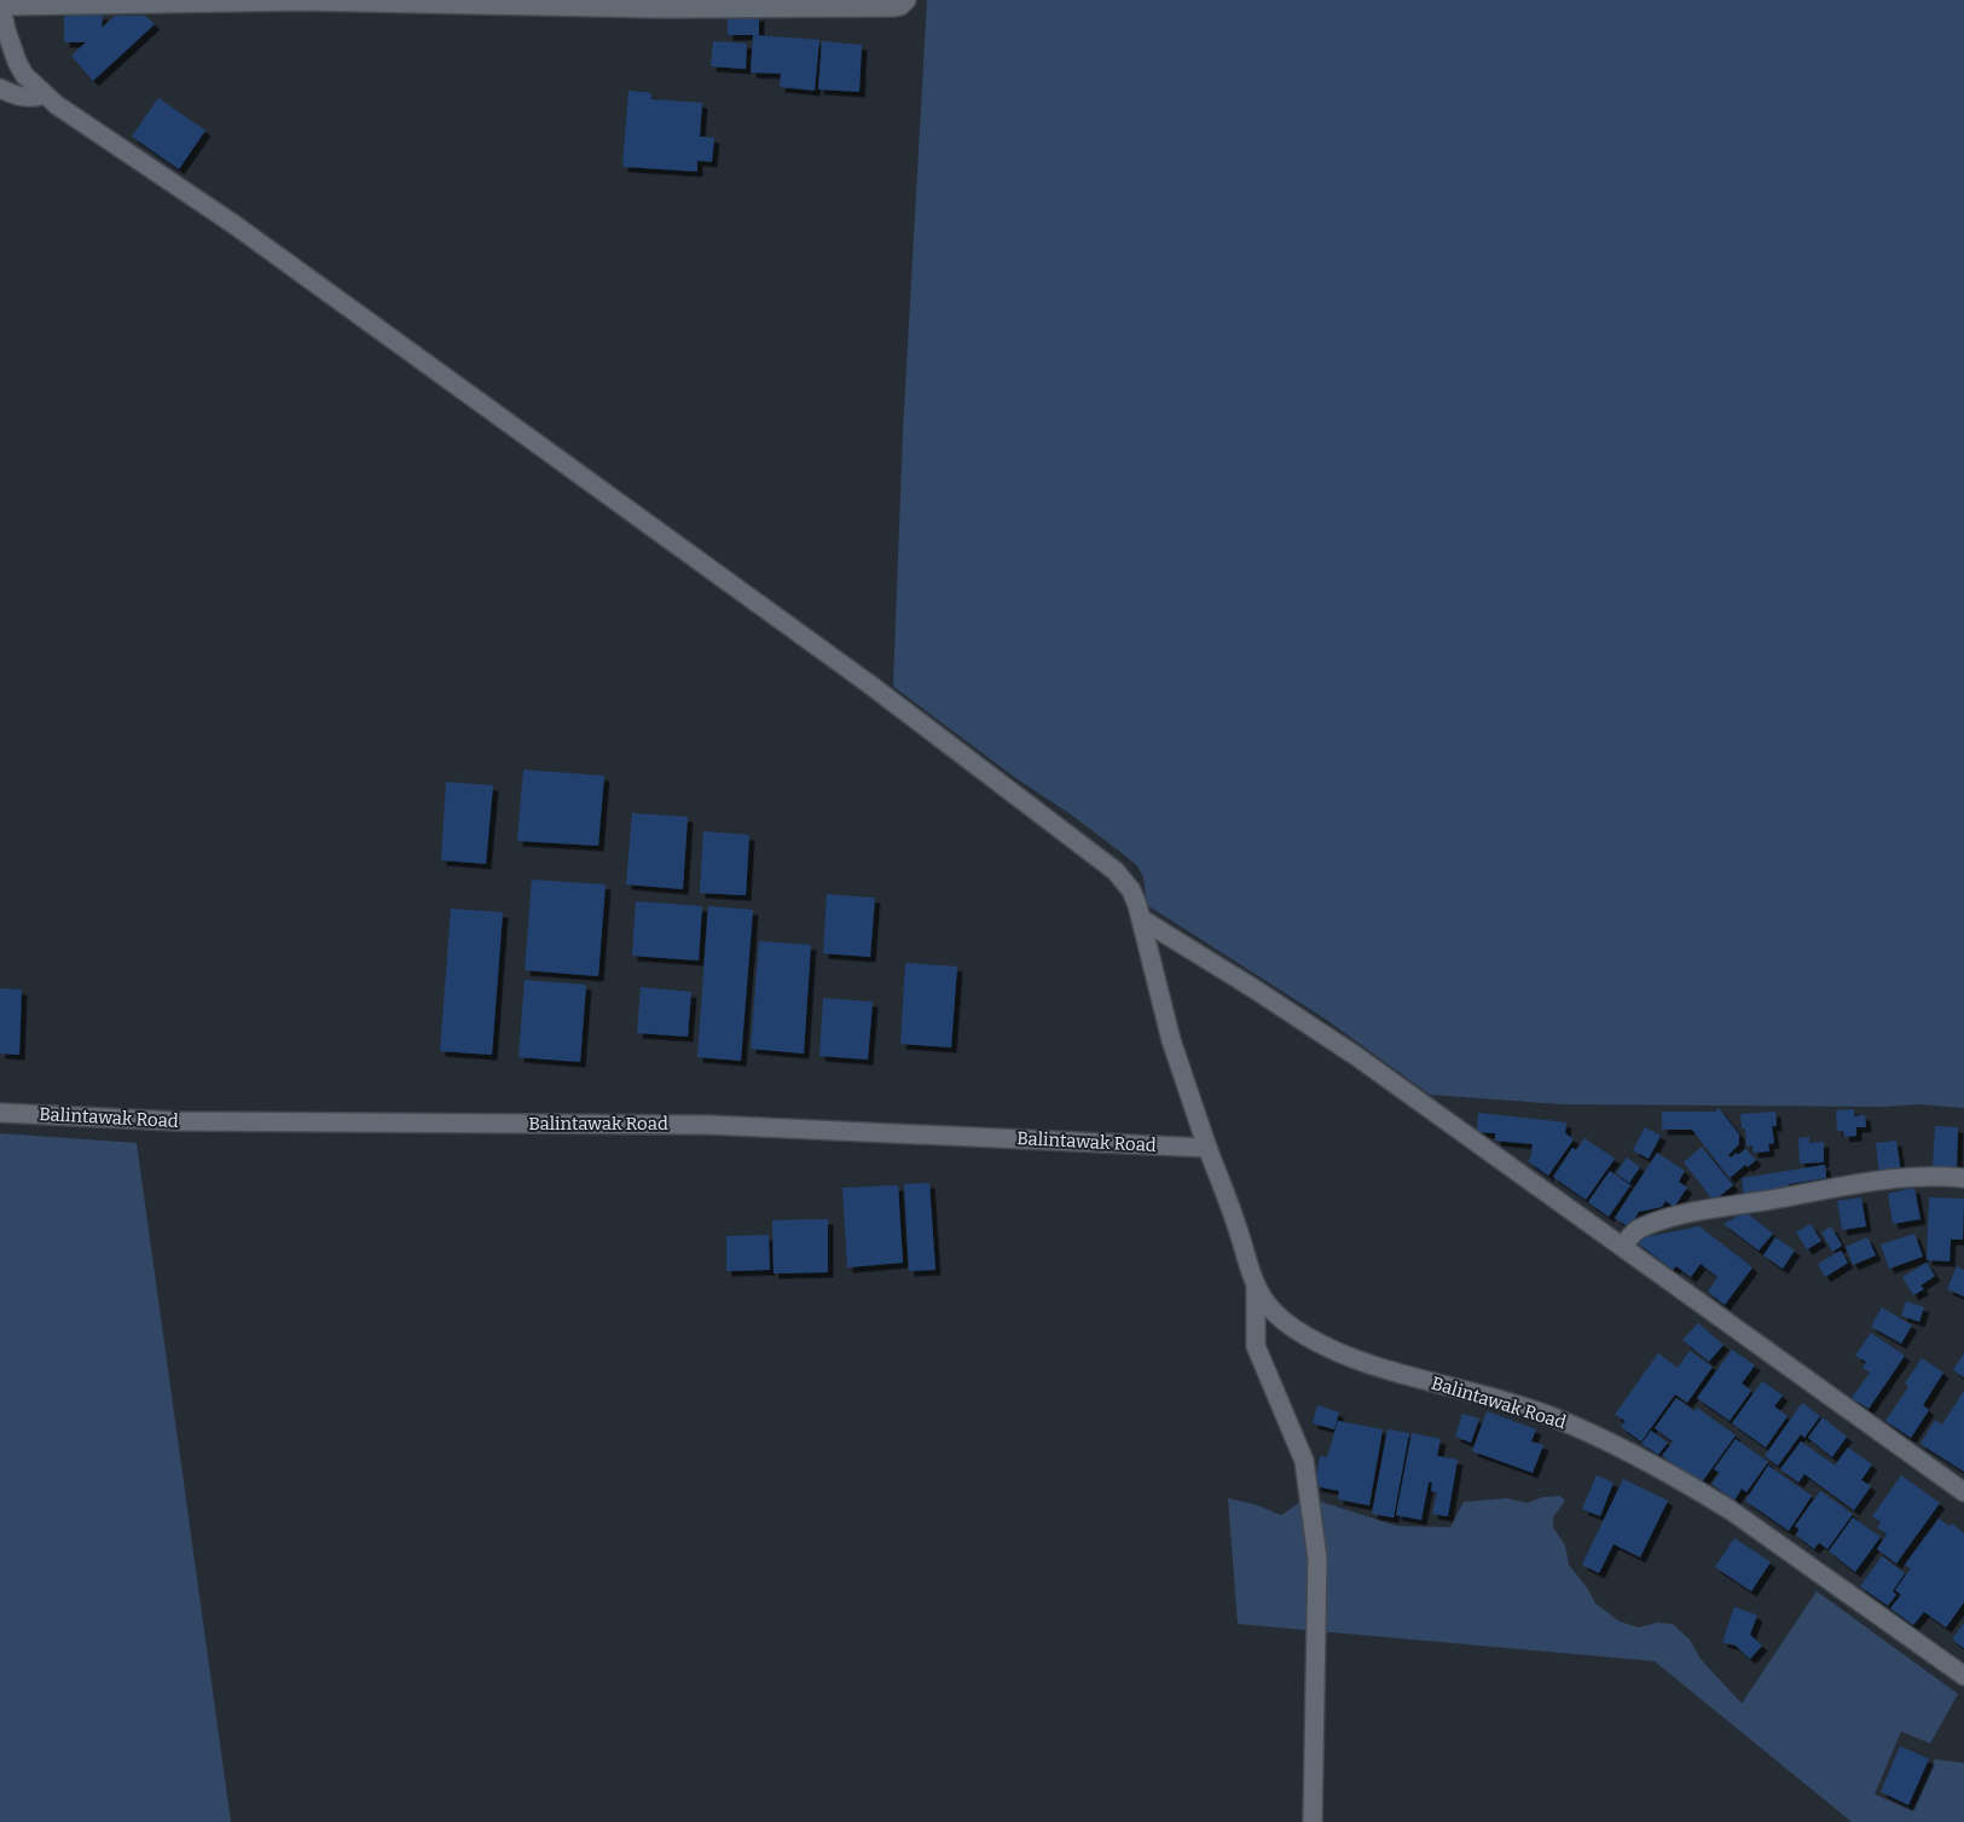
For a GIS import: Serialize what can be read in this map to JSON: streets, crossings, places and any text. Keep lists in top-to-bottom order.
{
  "streets": {
    "street": ["Balintawak Road"]
  }
}
